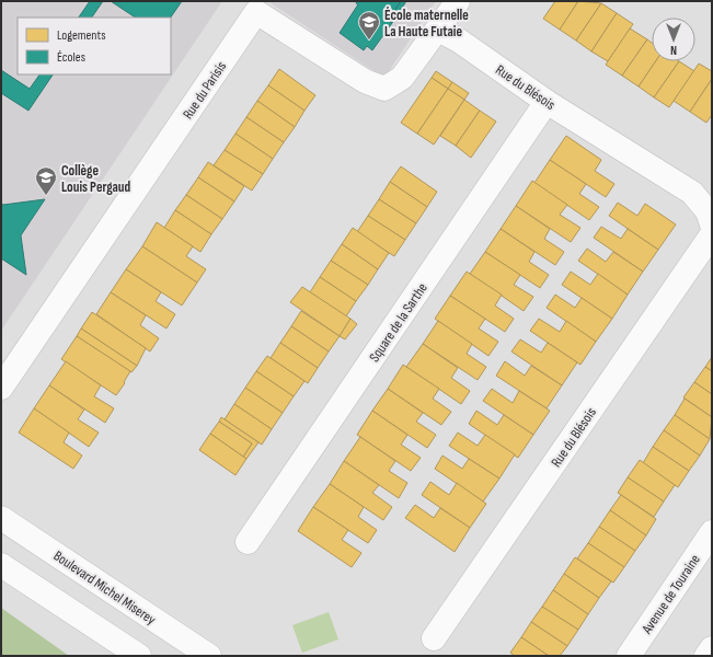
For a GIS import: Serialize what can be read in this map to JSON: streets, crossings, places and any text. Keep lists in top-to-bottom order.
{
  "streets": {
    "street": [
      "Rue du Blésois",
      "Rue du Parisis",
      "Square de la Sarthe",
      "Boulevard Michel Miserey",
      "Avenue de Touraine"
    ]
  },
  "crossings": [
    ["Rue du Blésois", "Rue du Parisis"],
    ["Rue du Blésois", "Square de la Sarthe"]
  ],
  "places": {
    "school or university": ["École maternelle La Haute Futaie", "Collège Louis Pergaud"]
  },
  "legend": ["Logements", "Écoles"],
  "north": "bottom"
}
